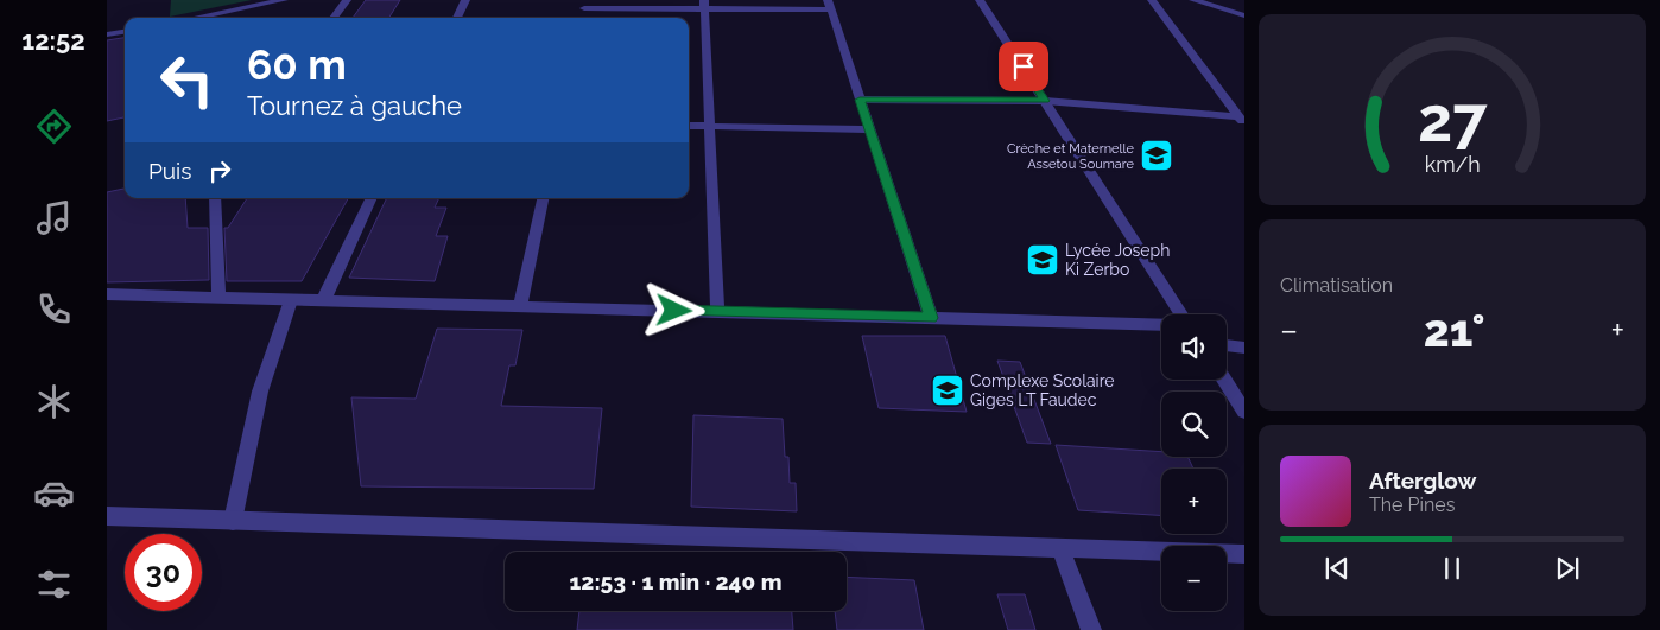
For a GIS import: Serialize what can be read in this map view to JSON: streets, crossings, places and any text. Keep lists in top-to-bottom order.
{
  "places": {
    "school or university": ["Crèche et Maternelle Assetou Soumare", "Lycée Joseph Ki Zerbo", "Complexe Scolaire Giges LT Faudec"]
  },
  "page": {
    "tabs": "12:52",
    "turn": ["60 m", "Tournez à gauche"],
    "then": "Puis",
    "tile": "Climatisation",
    "heat": ["−", "21°", "+"],
    "map_buttons": ["+", "−"],
    "song": ["Afterglow", "The Pines"],
    "limit": "30",
    "trip": "12:53 · 1 min · 240 m",
    "gauge": ["27", "km/h"]
  }
}
